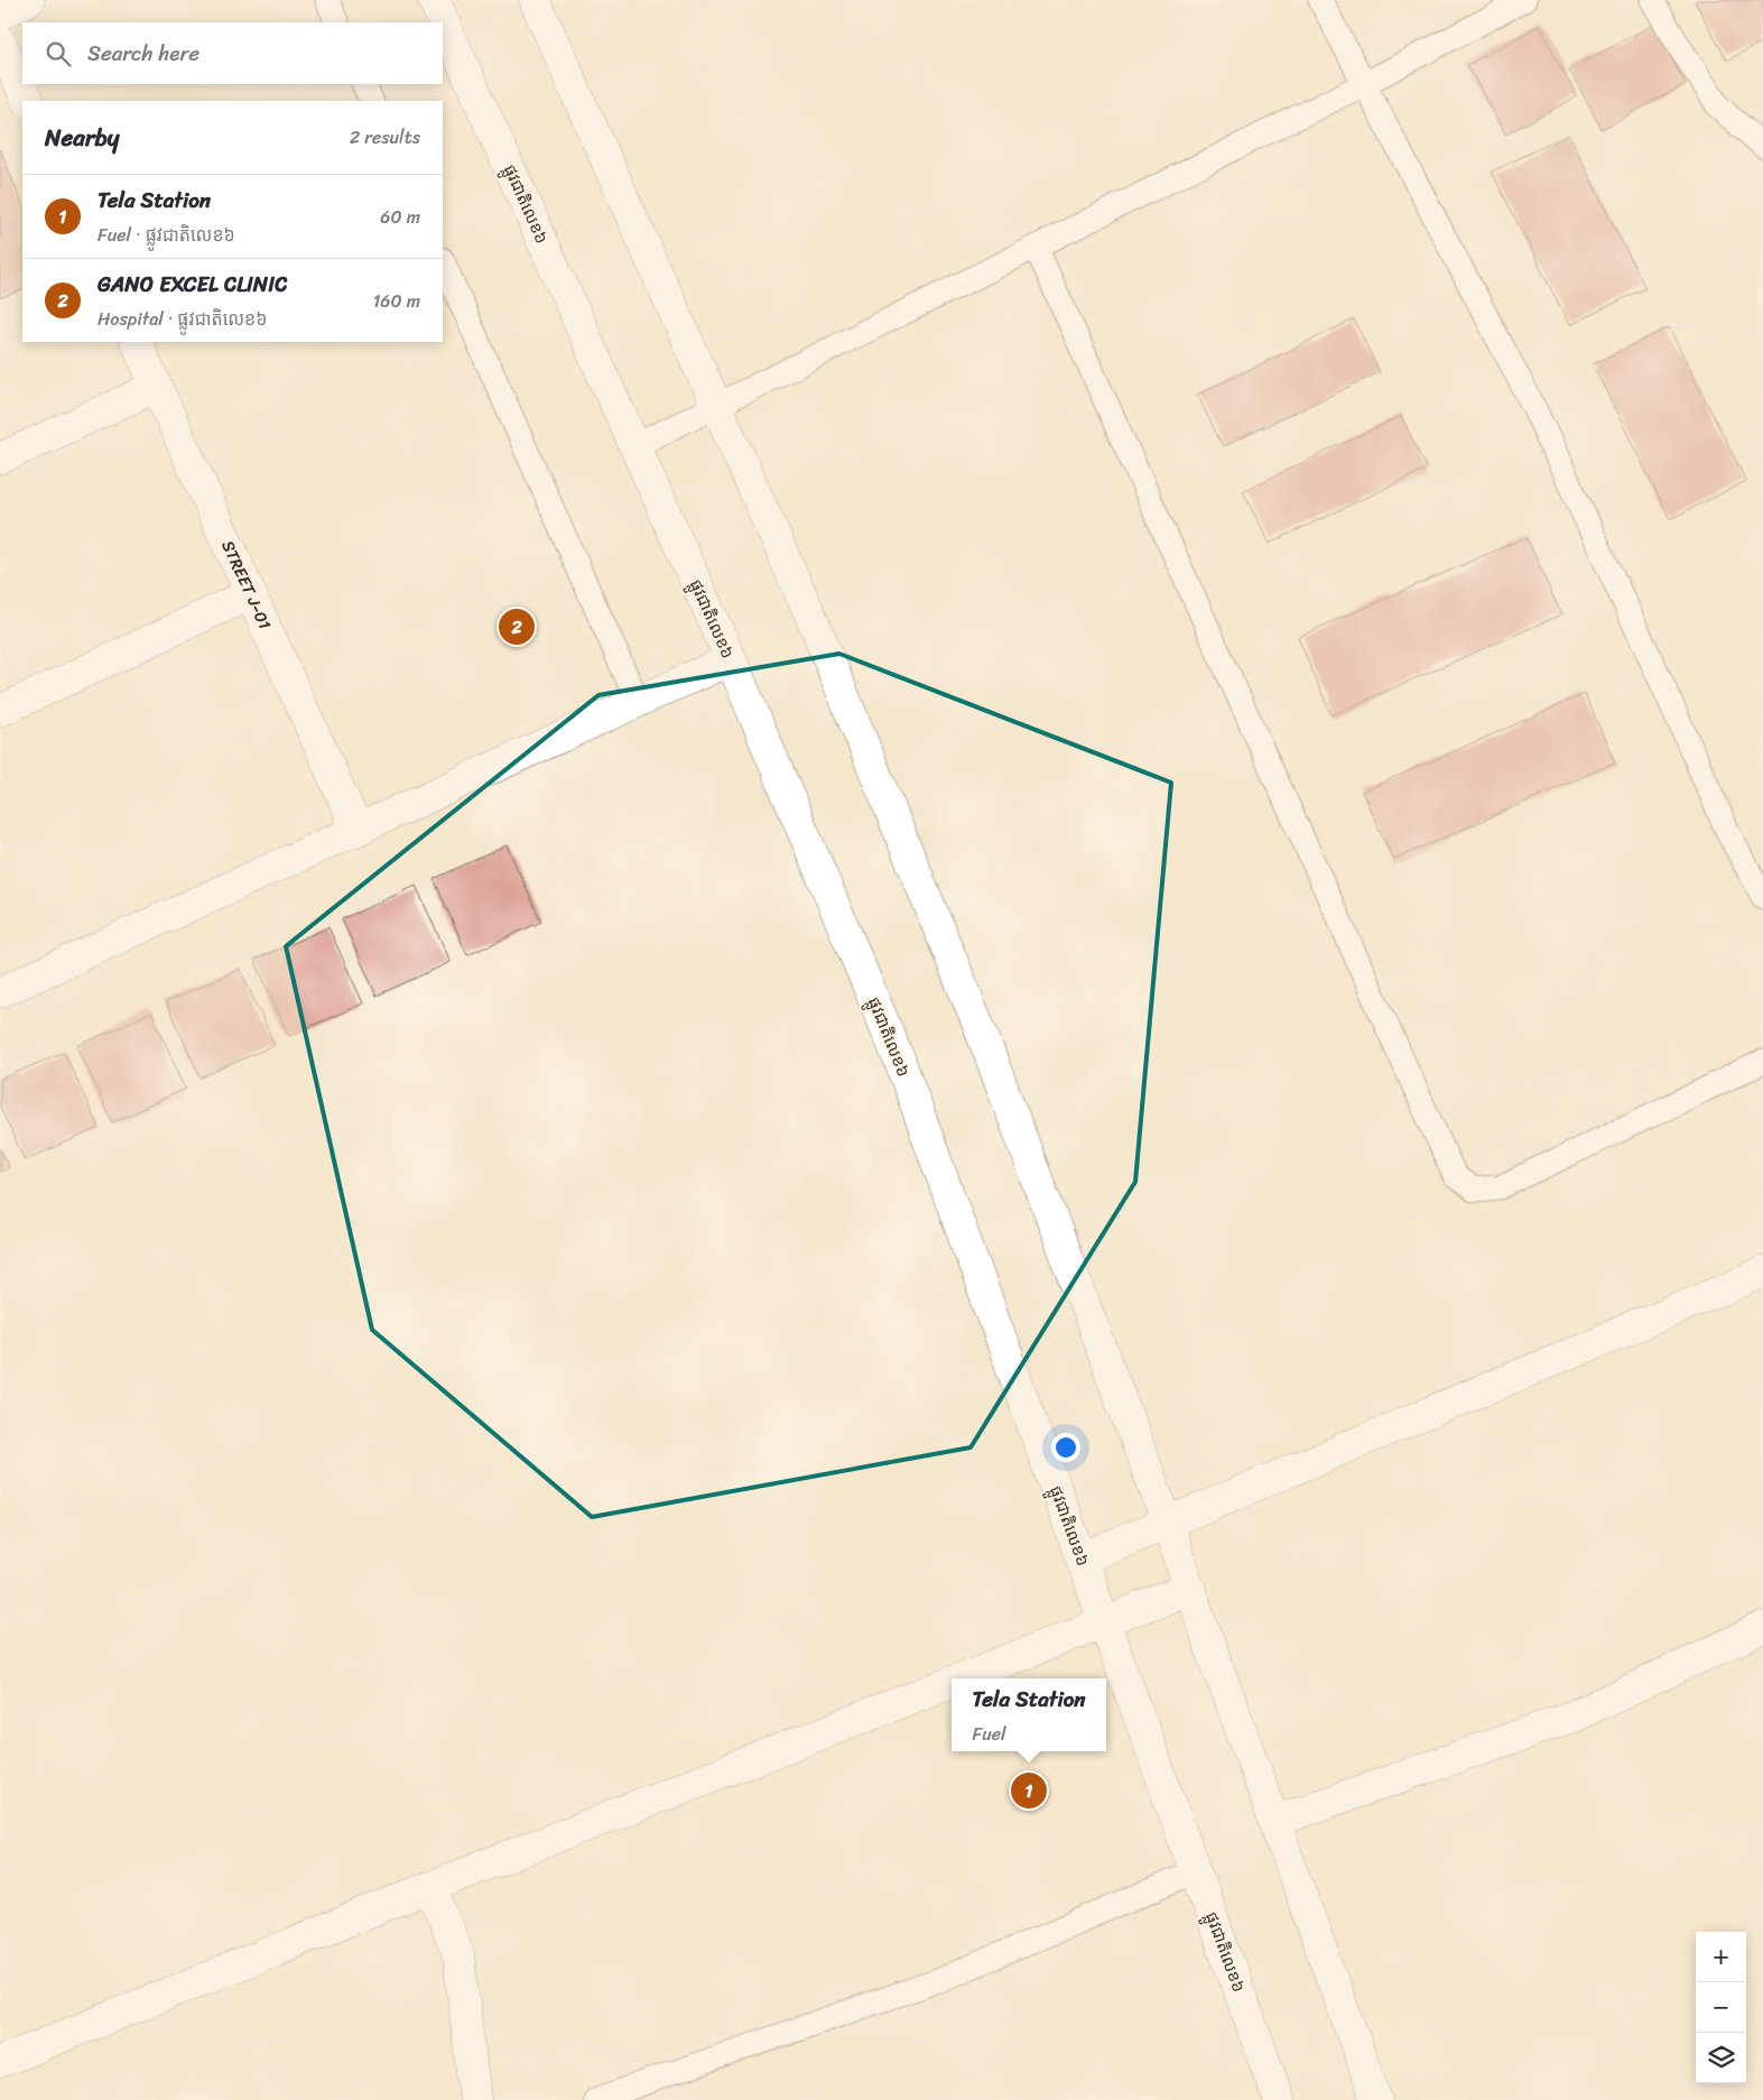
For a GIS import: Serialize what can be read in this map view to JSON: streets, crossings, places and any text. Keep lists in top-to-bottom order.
{
  "streets": {
    "main road": ["ផ្លូវជាតិលេខ៦", "STREET J-01"]
  },
  "page": {
    "search": "Search here",
    "heading": ["Nearby", "2 results"],
    "list": [
      {
        "mark": "1",
        "name": "Tela Station",
        "note": "Fuel · ផ្លូវជាតិលេខ៦",
        "value": "60 m"
      },
      {
        "mark": "2",
        "name": "GANO EXCEL CLINIC",
        "note": "Hospital · ផ្លូវជាតិលេខ៦",
        "value": "160 m"
      }
    ],
    "pins": ["2", "1"],
    "popup": ["Tela Station", "Fuel"],
    "map_buttons": ["+", "−"]
  }
}
